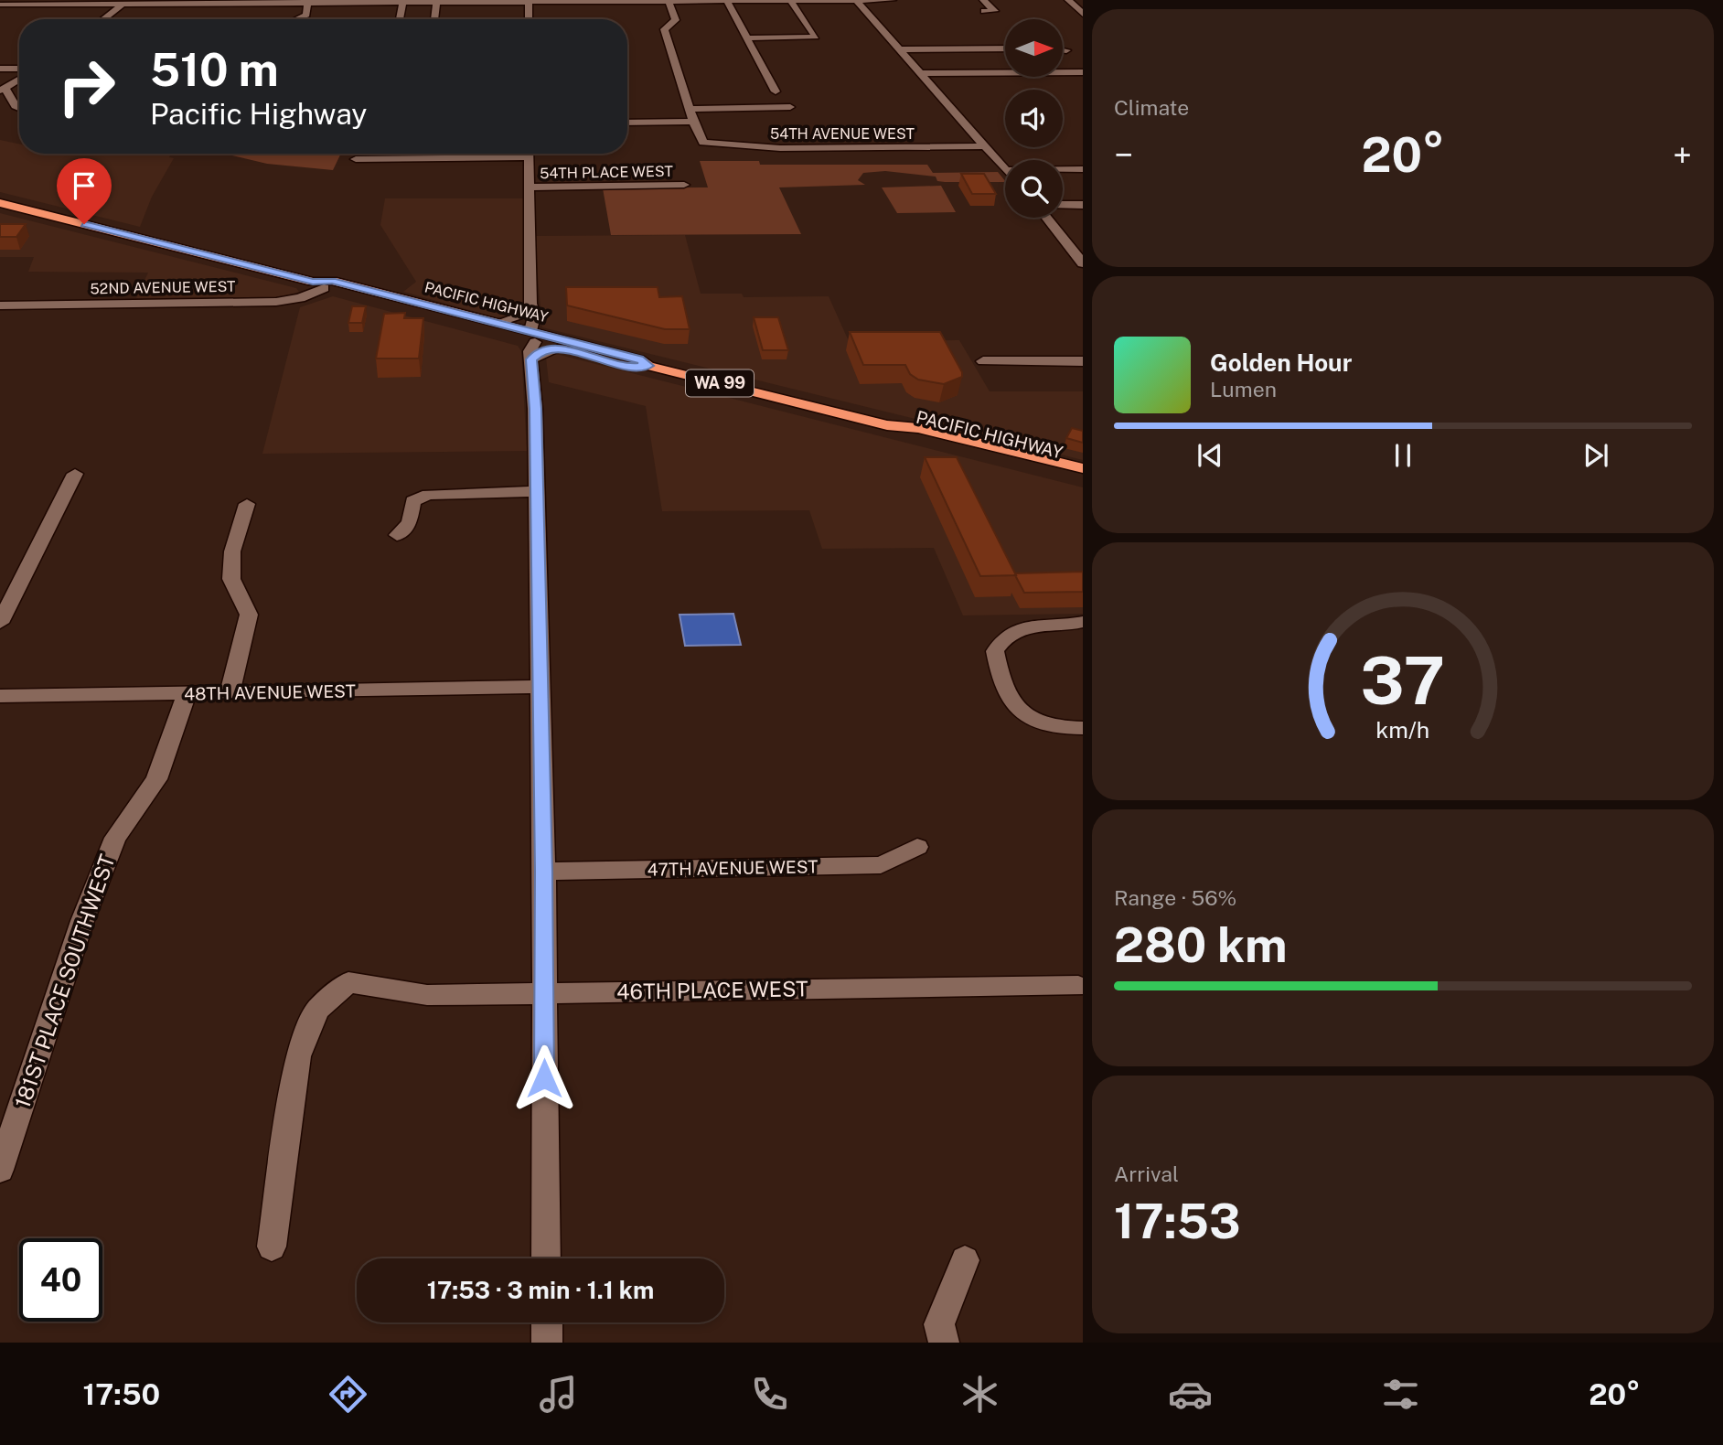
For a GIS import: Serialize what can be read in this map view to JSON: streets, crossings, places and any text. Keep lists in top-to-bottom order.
{
  "streets": {
    "highway": ["PACIFIC HIGHWAY", "WA 99"],
    "street": [
      "54TH AVENUE WEST",
      "54TH PLACE WEST",
      "52ND AVENUE WEST",
      "48TH AVENUE WEST",
      "47TH AVENUE WEST",
      "181ST PLACE SOUTHWEST",
      "46TH PLACE WEST"
    ]
  },
  "crossings": [
    ["52ND AVENUE WEST", "PACIFIC HIGHWAY"],
    ["48TH AVENUE WEST", "181ST PLACE SOUTHWEST"]
  ],
  "north": "right",
  "page": {
    "tile": [
      "Climate",
      ["Range · 56%", "280 km"],
      ["Arrival", "17:53"]
    ],
    "turn": ["510 m", "Pacific Highway"],
    "heat": ["−", "20°", "+"],
    "song": ["Golden Hour", "Lumen"],
    "limit": "40",
    "trip": "17:53 · 3 min · 1.1 km",
    "tabs": ["17:50", "20°"],
    "gauge": ["37", "km/h"]
  }
}
